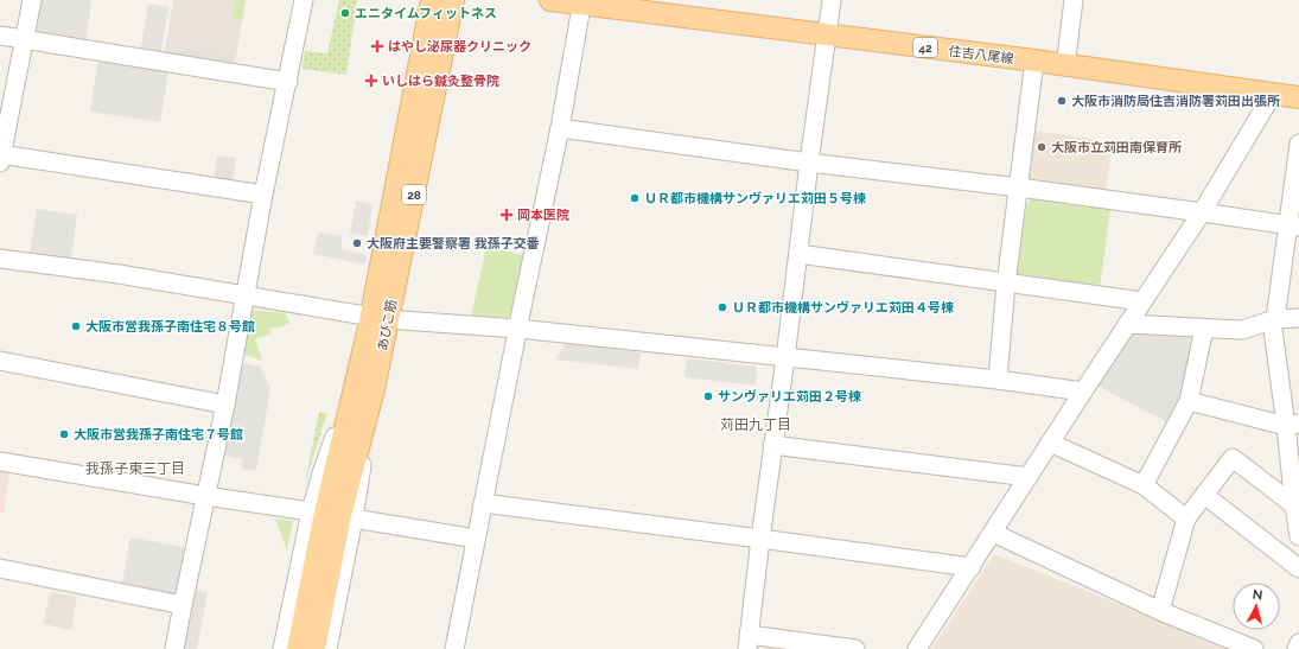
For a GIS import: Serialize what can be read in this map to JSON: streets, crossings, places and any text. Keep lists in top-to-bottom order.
{
  "streets": {
    "main road": [
      "42",
      "住吉八尾線",
      "28",
      "あびこ筋"
    ]
  },
  "districts": ["苅田九丁目", "我孫子東三丁目"],
  "places": {
    "other": [
      "エニタイムフィットネス",
      "大阪市消防局住吉消防署苅田出張所",
      "大阪市立苅田南保育所",
      "ＵＲ都市機構サンヴァリエ苅田５号棟",
      "大阪府主要警察署 我孫子交番",
      "ＵＲ都市機構サンヴァリエ苅田４号棟",
      "大阪市営我孫子南住宅８号館",
      "サンヴァリエ苅田２号棟",
      "大阪市営我孫子南住宅７号館"
    ],
    "health": ["はやし泌尿器クリニック", "いしはら鍼灸整骨院", "岡本医院"]
  },
  "north": "top"
}
